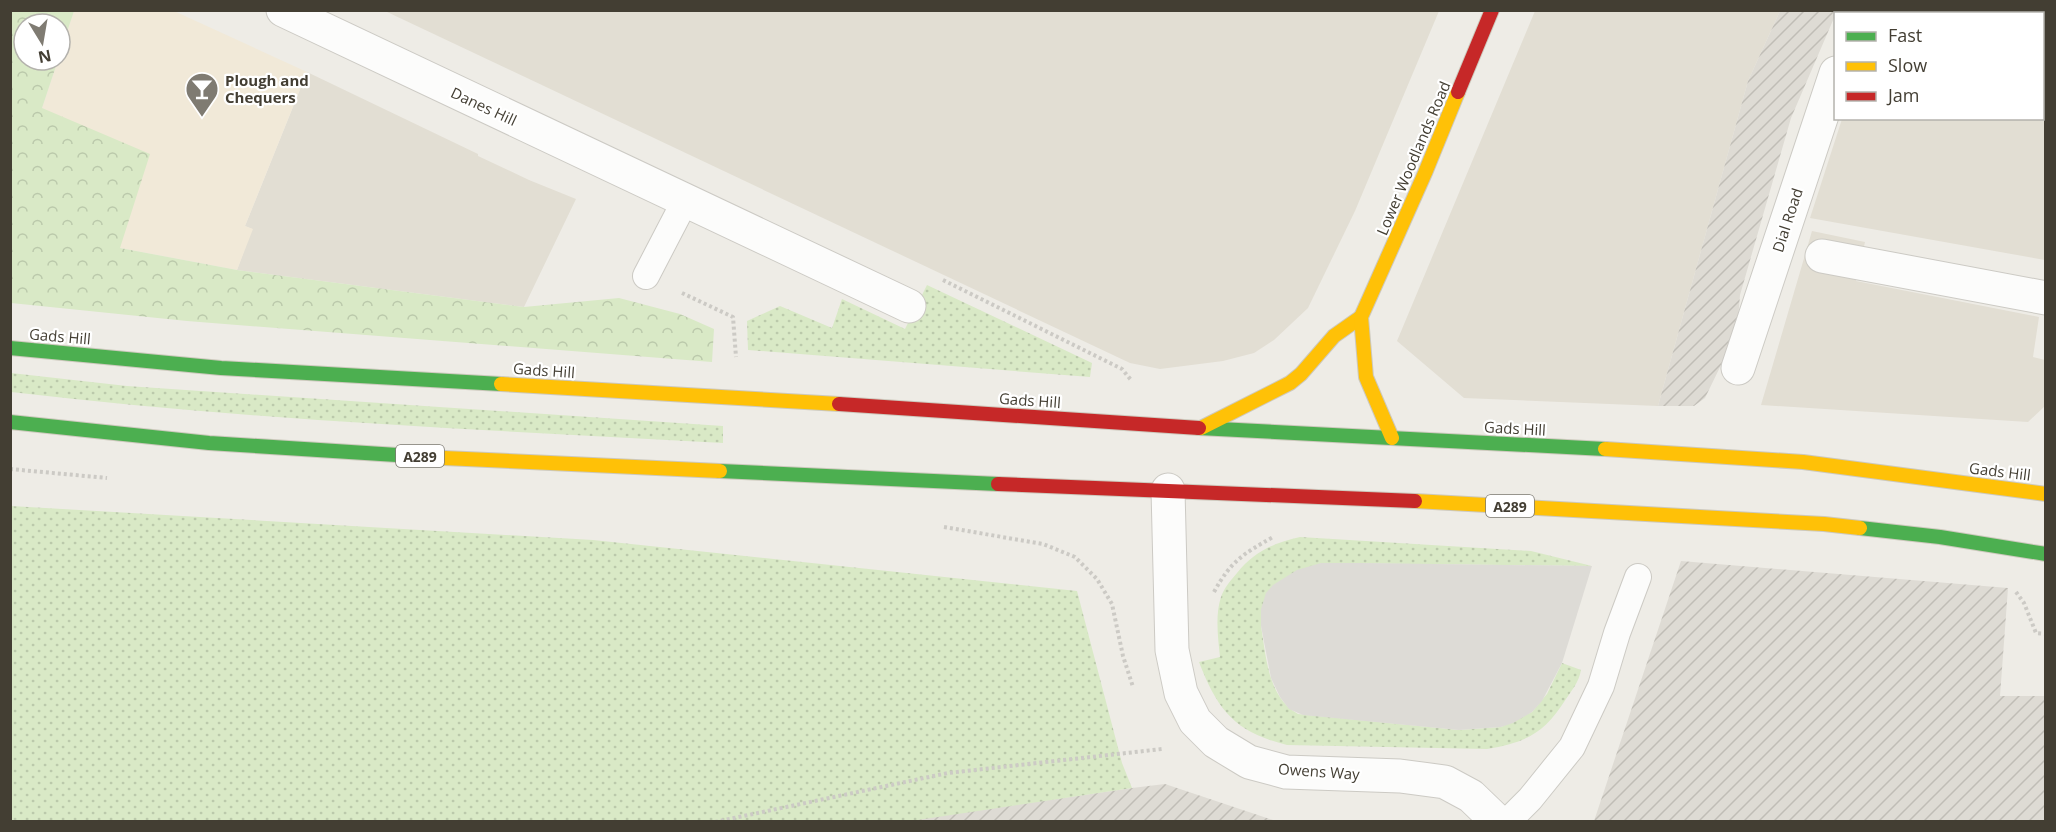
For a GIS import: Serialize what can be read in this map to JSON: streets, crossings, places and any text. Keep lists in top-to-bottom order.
{
  "streets": {
    "main road": ["Lower Woodlands Road", "Gads Hill", "A289"],
    "street": ["Danes Hill", "Dial Road", "Owens Way"]
  },
  "crossings": [
    ["Lower Woodlands Road", "Gads Hill"],
    ["A289", "Owens Way"]
  ],
  "places": {
    "bar": ["Plough and Chequers"]
  },
  "legend": ["Fast", "Slow", "Jam"],
  "north": "bottom"
}
